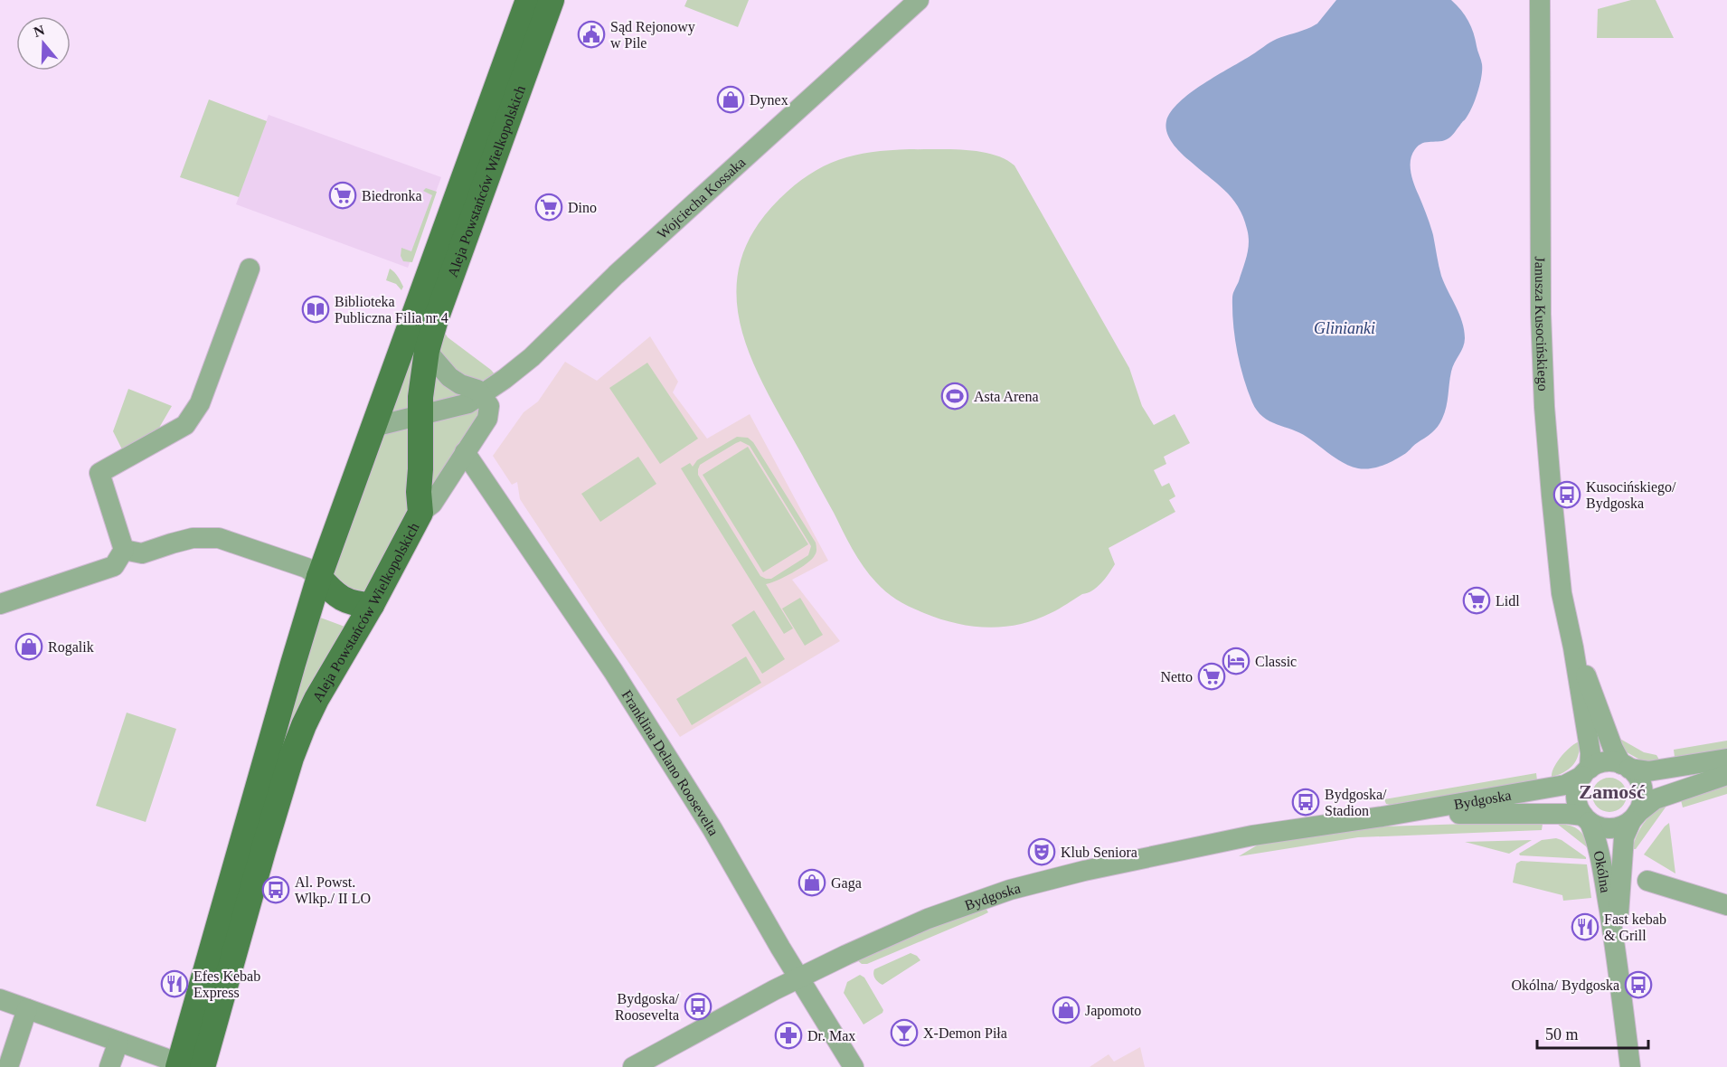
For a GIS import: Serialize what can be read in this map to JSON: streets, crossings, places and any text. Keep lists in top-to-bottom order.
{
  "streets": {
    "main road": ["Aleja Powstańców Wielkopolskich"],
    "street": [
      "Wojciecha Kossaka",
      "Janusza Kusocińskiego",
      "Franklina Delano Roosevelta",
      "Bydgoska",
      "Okólna"
    ]
  },
  "crossings": [
    ["Aleja Powstańców Wielkopolskich", "Wojciecha Kossaka"],
    ["Janusza Kusocińskiego", "Bydgoska"],
    ["Janusza Kusocińskiego", "Okólna"],
    ["Franklina Delano Roosevelta", "Bydgoska"],
    ["Bydgoska", "Okólna"]
  ],
  "districts": ["Zamość"],
  "water": ["Glinianki"],
  "places": {
    "public building": ["Sąd Rejonowy w Pile"],
    "shop": [
      "Dynex",
      "Rogalik",
      "Gaga",
      "Japomoto"
    ],
    "supermarket": [
      "Biedronka",
      "Dino",
      "Lidl",
      "Netto"
    ],
    "library": ["Biblioteka Publiczna Filia nr 4"],
    "sports": ["Asta Arena"],
    "bus stop": [
      "Kusocińskiego/ Bydgoska",
      "Bydgoska/ Stadion",
      "Al. Powst. Wlkp./ II LO",
      "Okólna/ Bydgoska",
      "Bydgoska/ Roosevelta"
    ],
    "hotel": ["Classic"],
    "theatre": ["Klub Seniora"],
    "restaurant": ["Fast kebab & Grill", "Efes Kebab Express"],
    "bar": ["X-Demon Piła"],
    "pharmacy": ["Dr. Max"]
  },
  "scale_bar": "50 m",
  "north": "top"
}
